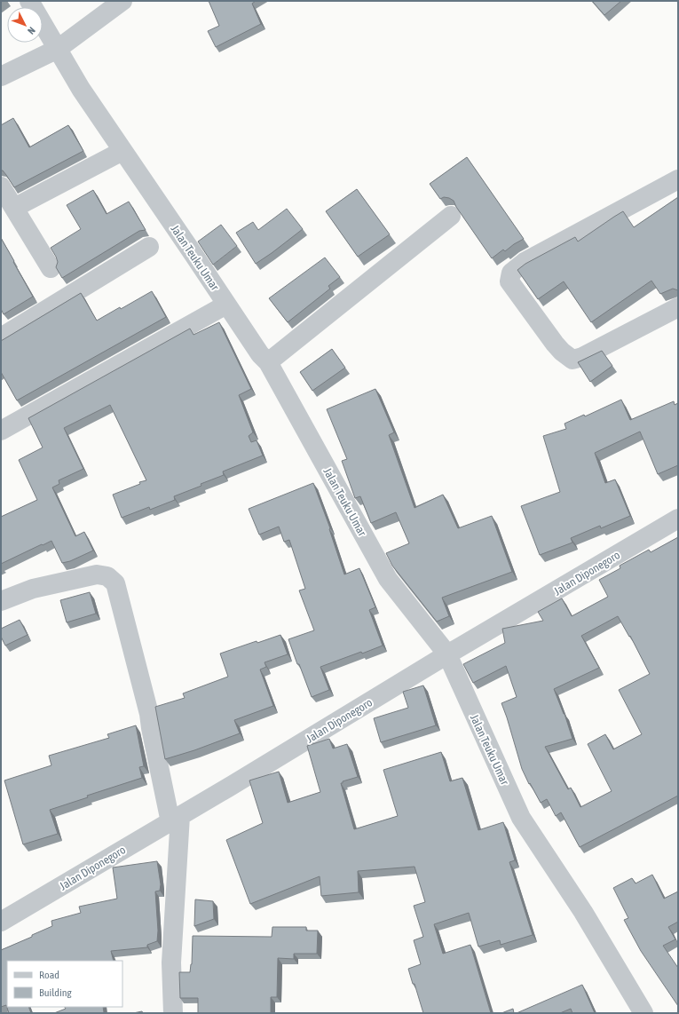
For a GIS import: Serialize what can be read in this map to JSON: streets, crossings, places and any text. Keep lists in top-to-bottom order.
{
  "streets": {
    "street": ["Jalan Teuku Umar", "Jalan Diponegoro"]
  },
  "crossings": [
    ["Jalan Teuku Umar", "Jalan Diponegoro"]
  ],
  "legend": ["Road", "Building"],
  "north": "bottom right"
}
